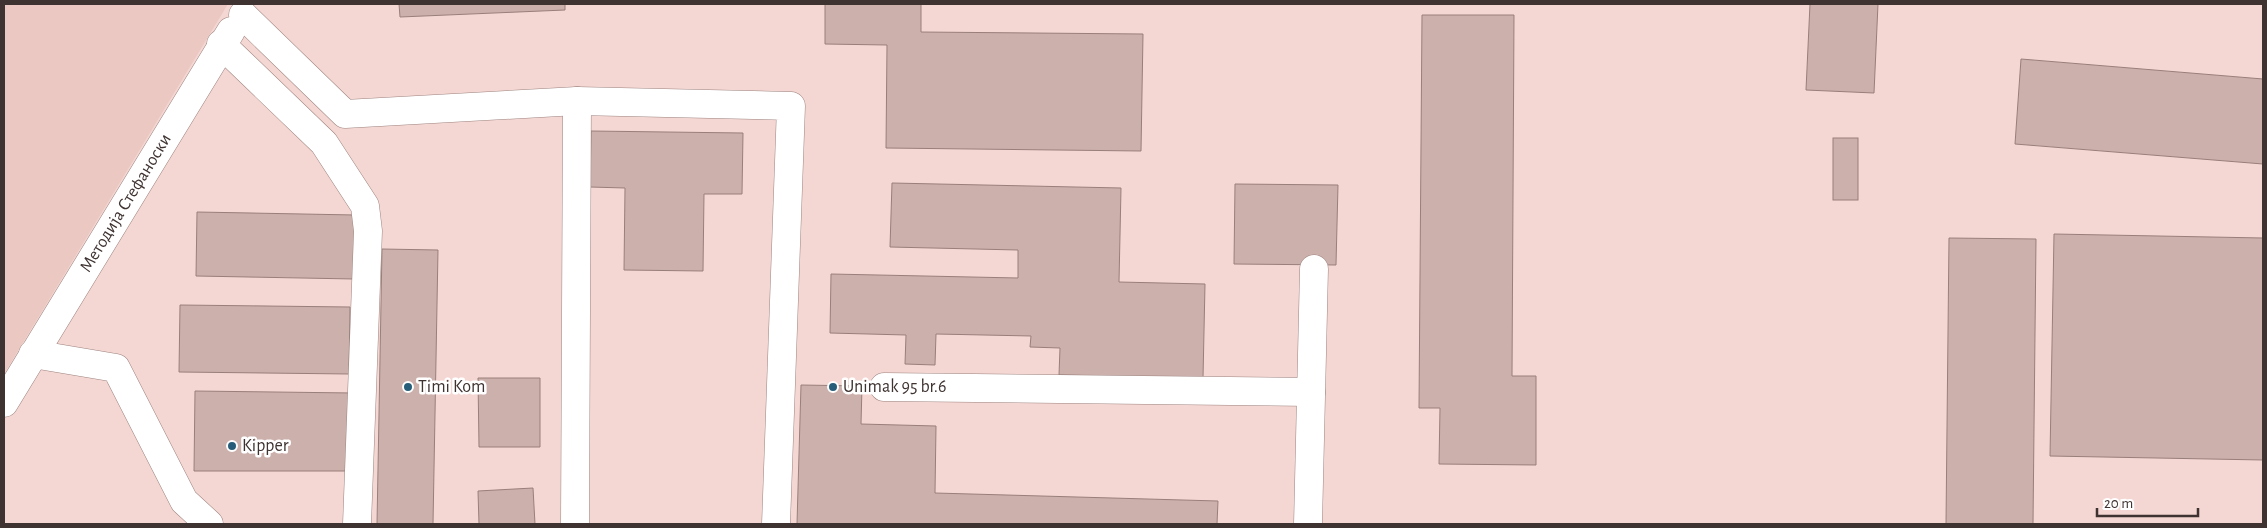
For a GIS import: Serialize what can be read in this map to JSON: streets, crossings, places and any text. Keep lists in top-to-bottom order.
{
  "streets": {
    "street": ["Методија Стефаноски"]
  },
  "places": ["Timi Kom", "Unimak 95 br.6", "Kipper"],
  "scale_bar": "20 m"
}
